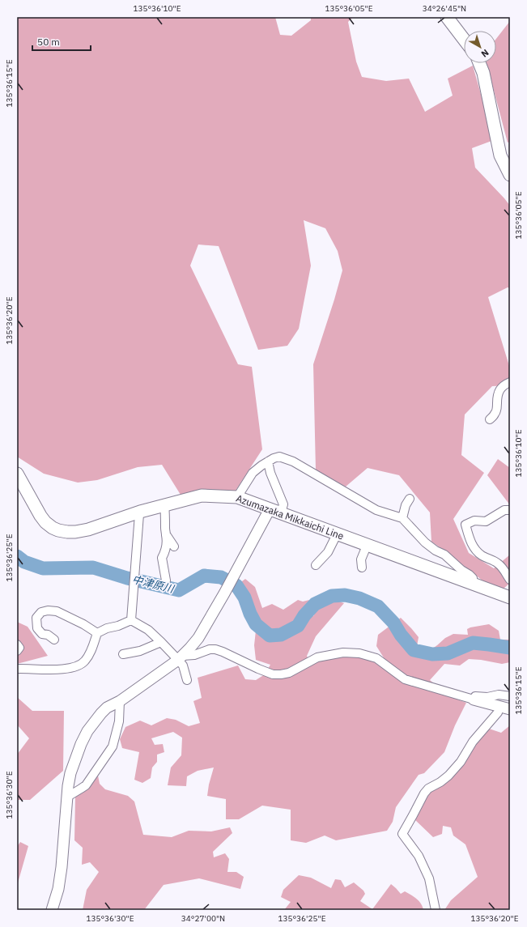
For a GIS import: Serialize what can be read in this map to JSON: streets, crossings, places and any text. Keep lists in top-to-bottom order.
{
  "streets": {
    "main road": ["Azumazaka Mikkaichi Line"]
  },
  "water": ["中津原川"],
  "scale_bar": "50 m",
  "north": "bottom right",
  "coordinates": [
    "135°36'10\"E",
    "135°36'05\"E",
    "34°26'45\"N",
    "135°36'15\"E",
    "135°36'20\"E",
    "135°36'25\"E",
    "135°36'30\"E",
    "34°27'00\"N"
  ]
}
